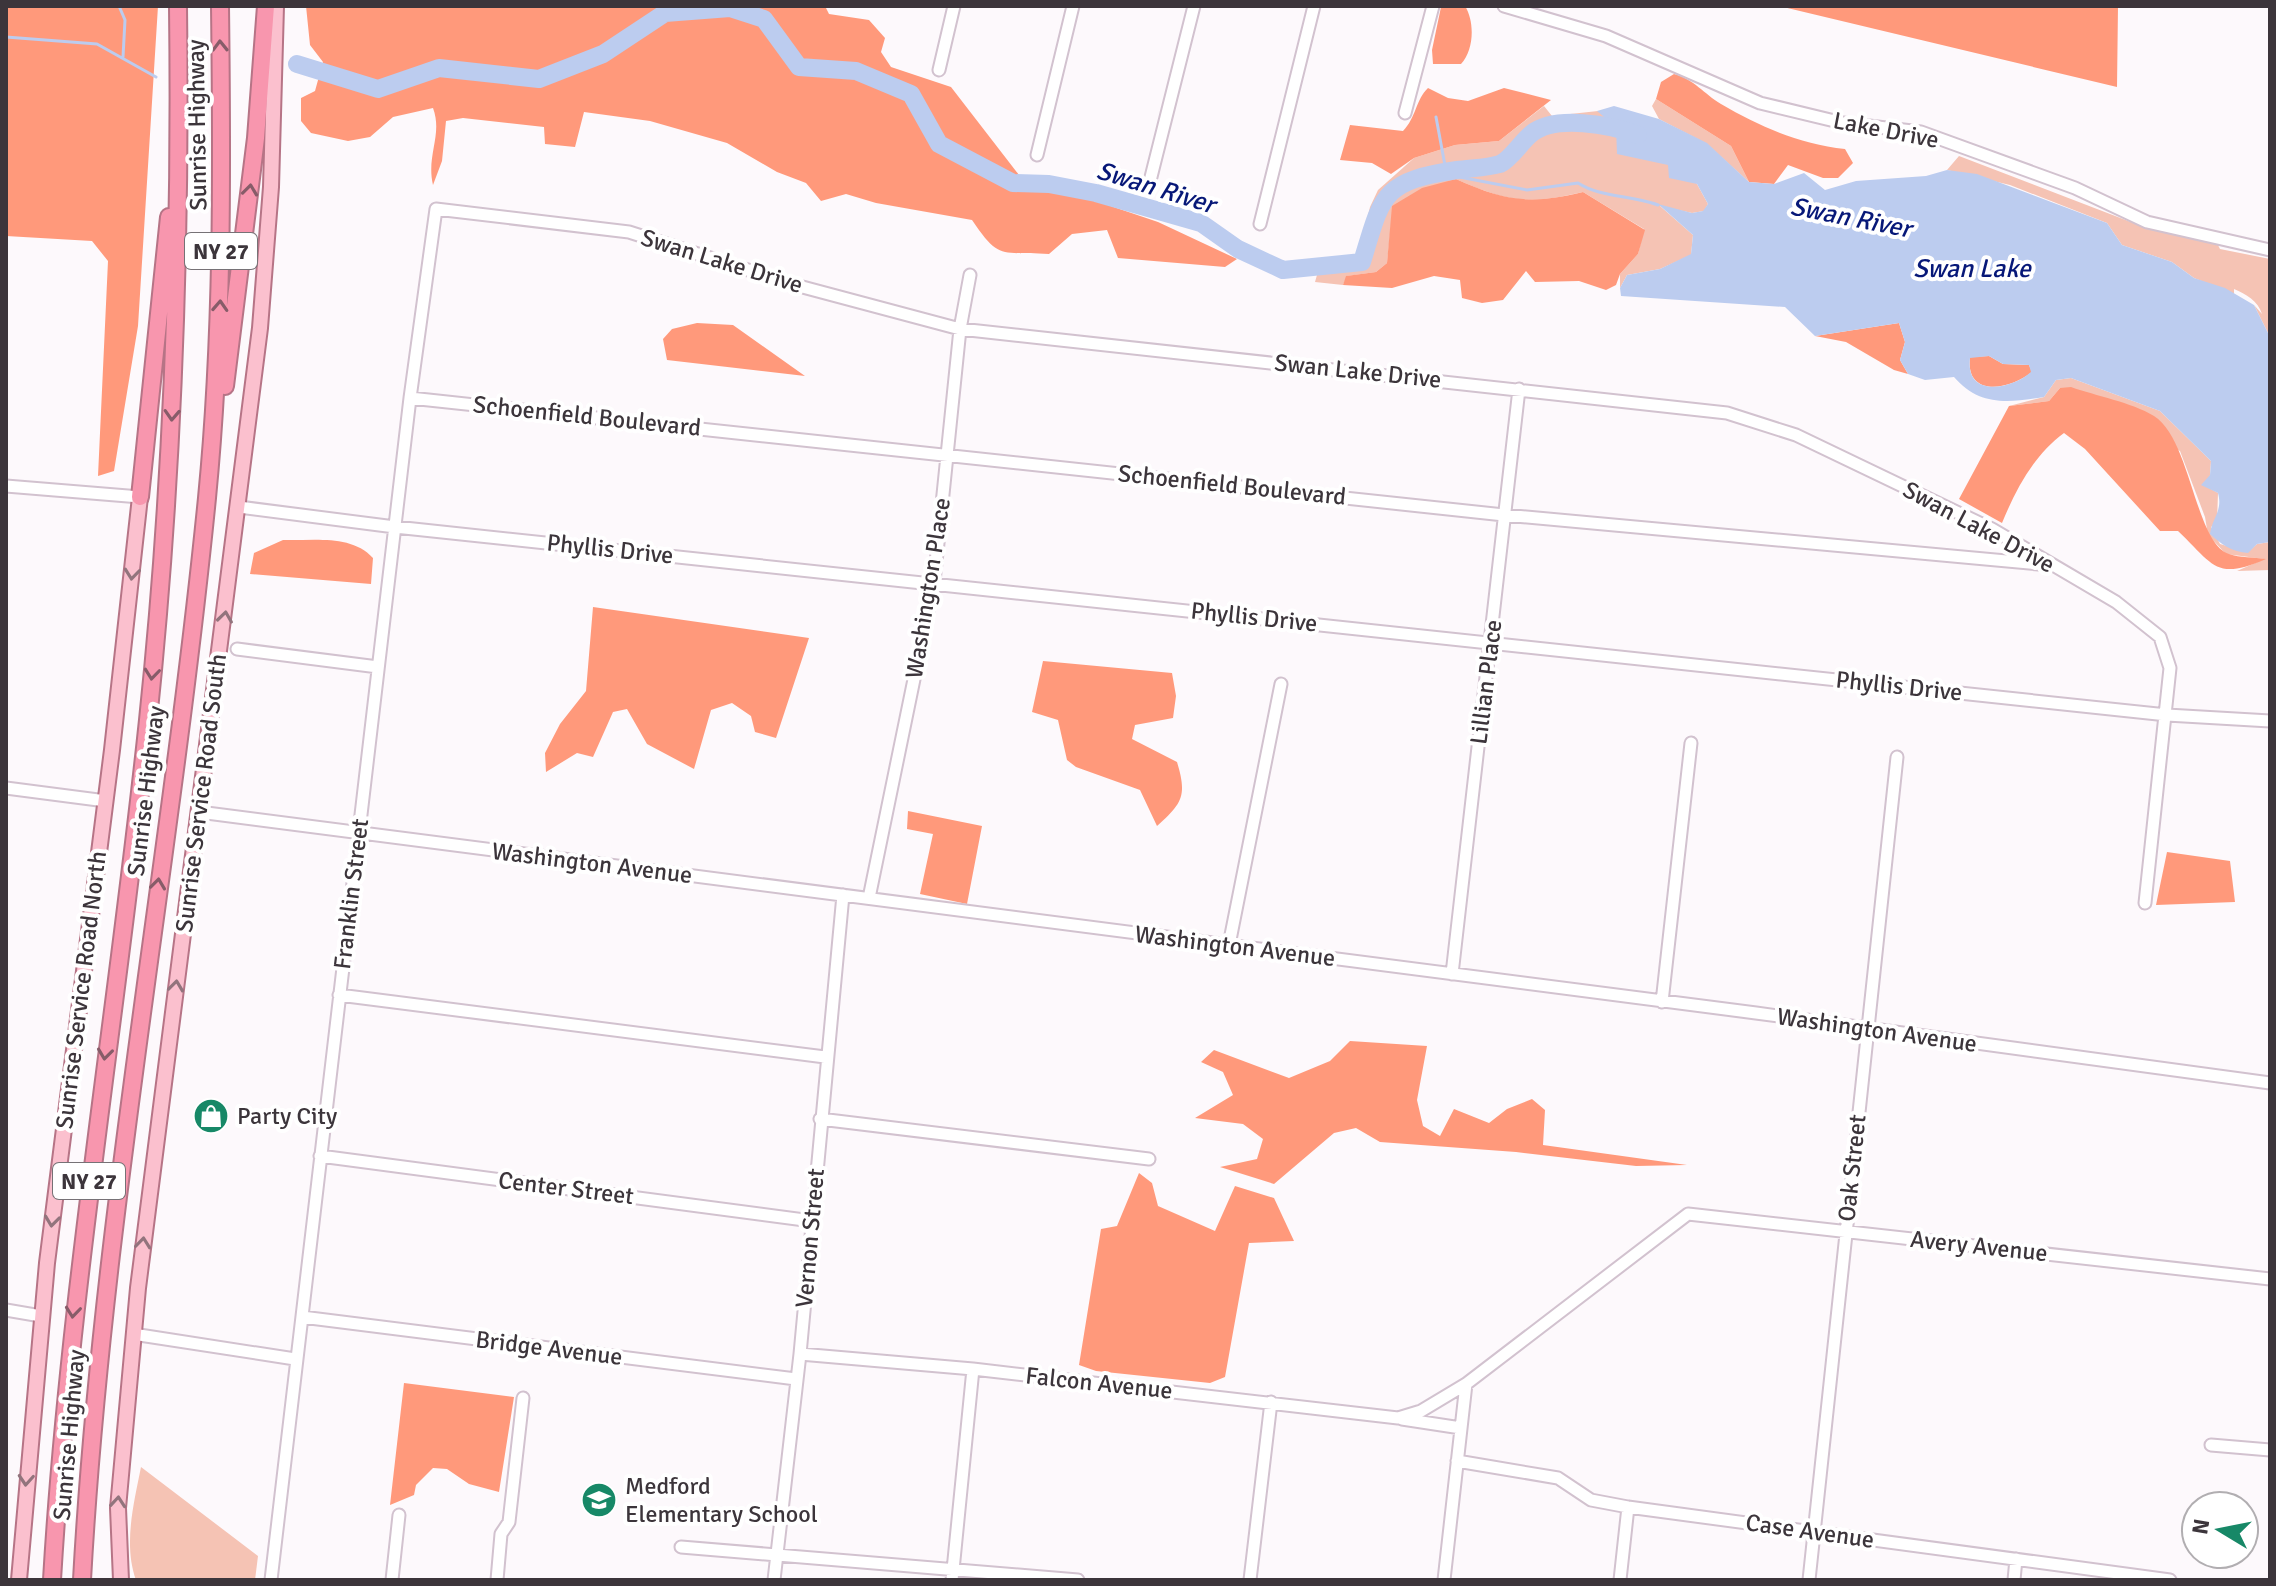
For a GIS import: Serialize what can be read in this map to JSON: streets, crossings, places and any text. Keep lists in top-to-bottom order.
{
  "streets": {
    "highway": ["Sunrise Highway", "NY 27"],
    "main road": ["Sunrise Service Road South", "Sunrise Service Road North"],
    "street": [
      "Lake Drive",
      "Swan Lake Drive",
      "Schoenfield Boulevard",
      "Phyllis Drive",
      "Washington Place",
      "Lillian Place",
      "Washington Avenue",
      "Franklin Street",
      "Oak Street",
      "Center Street",
      "Vernon Street",
      "Avery Avenue",
      "Bridge Avenue",
      "Falcon Avenue",
      "Case Avenue"
    ]
  },
  "crossings": [
    ["Swan Lake Drive", "Schoenfield Boulevard"],
    ["Swan Lake Drive", "Phyllis Drive"],
    ["Swan Lake Drive", "Washington Place"],
    ["Swan Lake Drive", "Lillian Place"],
    ["Swan Lake Drive", "Franklin Street"],
    ["Schoenfield Boulevard", "Washington Place"],
    ["Schoenfield Boulevard", "Lillian Place"],
    ["Schoenfield Boulevard", "Franklin Street"],
    ["Phyllis Drive", "Washington Place"],
    ["Phyllis Drive", "Lillian Place"],
    ["Phyllis Drive", "Sunrise Service Road South"],
    ["Phyllis Drive", "Franklin Street"],
    ["Washington Place", "Washington Avenue"],
    ["Lillian Place", "Washington Avenue"],
    ["Sunrise Service Road South", "Washington Avenue"],
    ["Washington Avenue", "Franklin Street"],
    ["Washington Avenue", "Oak Street"],
    ["Washington Avenue", "Vernon Street"],
    ["Franklin Street", "Center Street"],
    ["Franklin Street", "Bridge Avenue"],
    ["Oak Street", "Avery Avenue"],
    ["Oak Street", "Case Avenue"],
    ["Center Street", "Vernon Street"],
    ["Vernon Street", "Bridge Avenue"],
    ["Vernon Street", "Falcon Avenue"],
    ["Avery Avenue", "Falcon Avenue"]
  ],
  "one_way": ["Sunrise Service Road South", "Sunrise Service Road North"],
  "water": ["Swan River", "Swan Lake"],
  "places": {
    "shop": ["Party City"],
    "school or university": ["Medford Elementary School"]
  },
  "north": "left"
}
